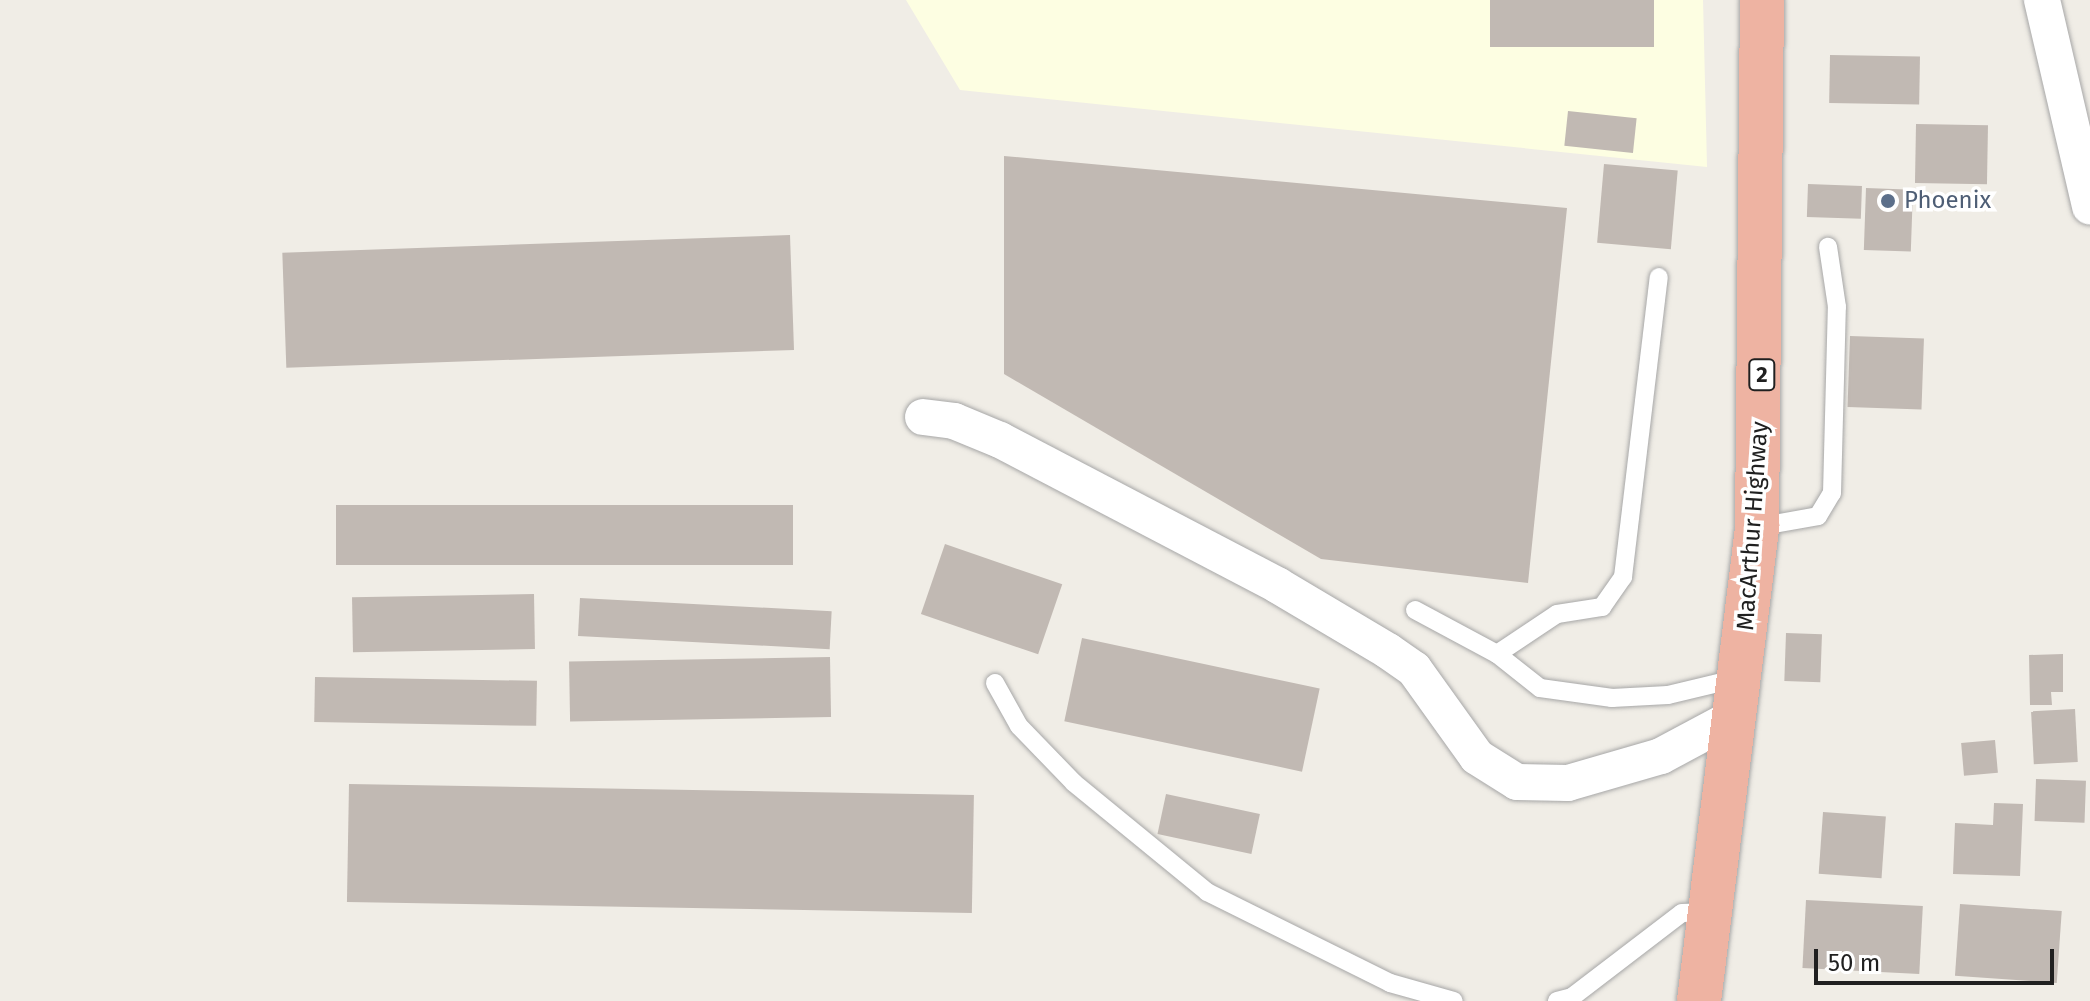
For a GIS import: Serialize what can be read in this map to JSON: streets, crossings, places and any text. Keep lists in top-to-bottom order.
{
  "streets": {
    "highway": ["2", "MacArthur Highway"]
  },
  "places": ["Phoenix"],
  "scale_bar": "50 m"
}
